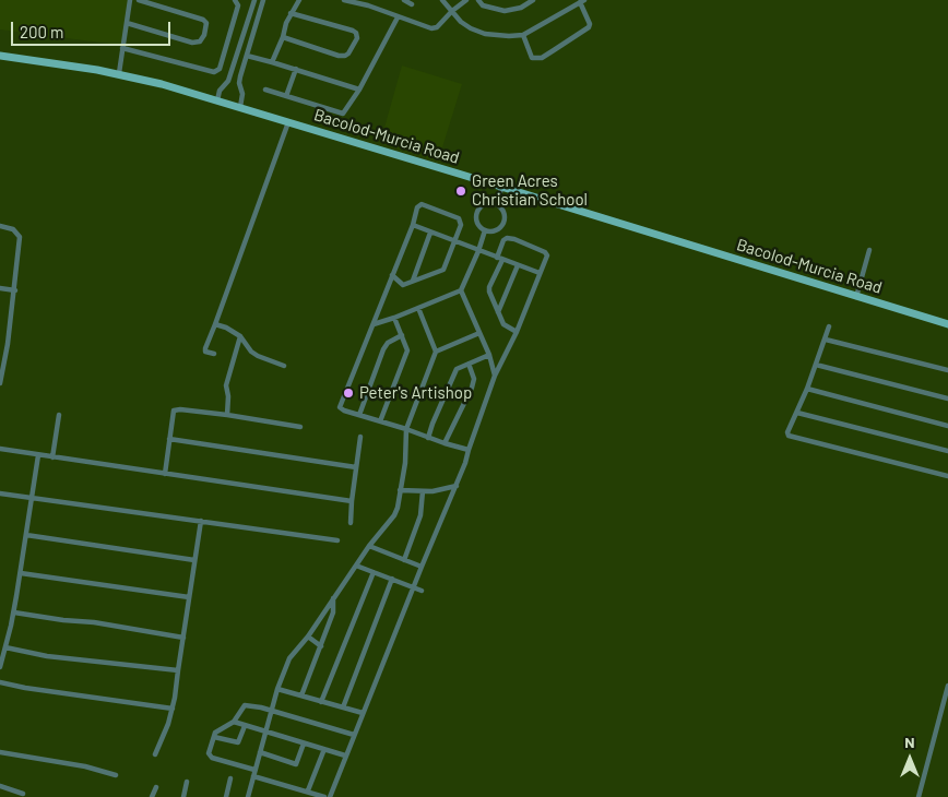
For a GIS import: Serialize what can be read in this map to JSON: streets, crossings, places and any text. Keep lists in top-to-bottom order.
{
  "streets": {
    "main road": ["Bacolod-Murcia Road"]
  },
  "places": ["Green Acres Christian School", "Peter's Artishop"],
  "scale_bar": "200 m",
  "north": "top"
}
